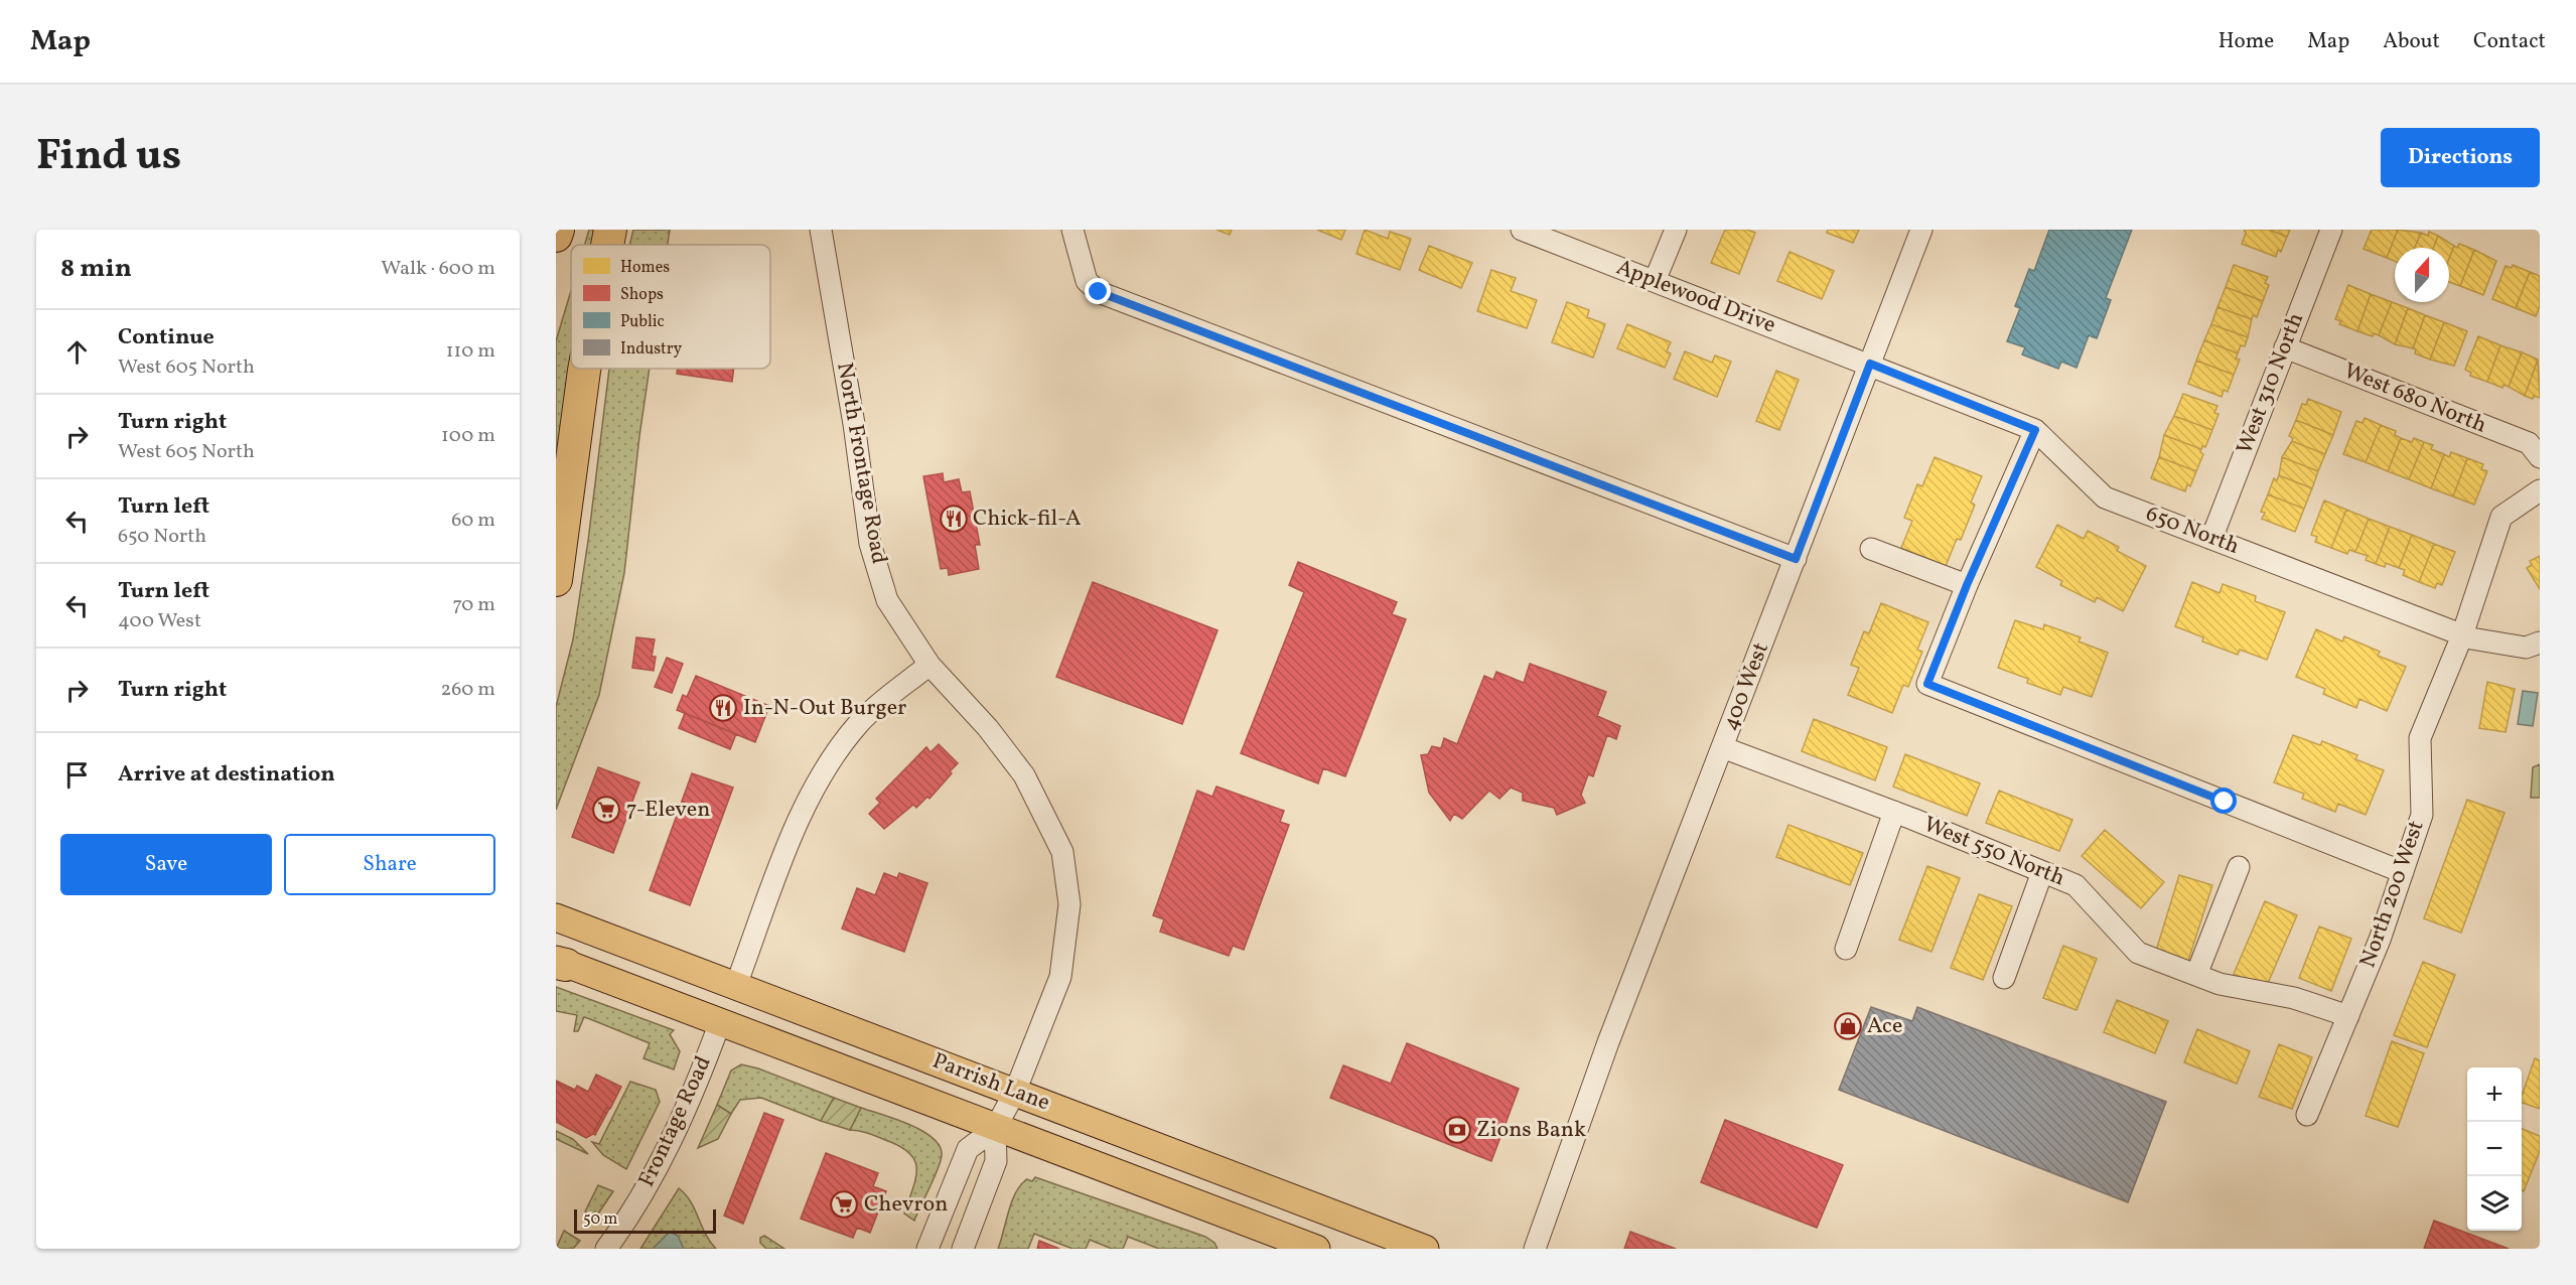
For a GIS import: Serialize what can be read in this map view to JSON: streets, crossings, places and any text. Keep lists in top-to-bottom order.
{
  "streets": {
    "main road": ["Parrish Lane"],
    "street": [
      "Applewood Drive",
      "West 310 North",
      "West 680 North",
      "North Frontage Road",
      "650 North",
      "400 West",
      "West 550 North",
      "North 200 West",
      "Frontage Road"
    ]
  },
  "crossings": [
    ["Applewood Drive", "650 North"],
    ["Applewood Drive", "400 West"],
    ["West 310 North", "West 680 North"],
    ["West 310 North", "650 North"],
    ["North Frontage Road", "Parrish Lane"],
    ["650 North", "400 West"],
    ["650 North", "North 200 West"],
    ["400 West", "West 550 North"],
    ["West 550 North", "North 200 West"],
    ["Parrish Lane", "Frontage Road"]
  ],
  "places": {
    "restaurant": ["Chick-fil-A", "In-N-Out Burger"],
    "supermarket": ["7-Eleven", "Chevron"],
    "shop": ["Ace"],
    "bank": ["Zions Bank"]
  },
  "legend": [
    "Homes",
    "Shops",
    "Public",
    "Industry"
  ],
  "scale_bar": "50 m",
  "north": "top",
  "page": {
    "header": "Map",
    "nav": [
      "Home",
      "Map",
      "About",
      "Contact"
    ],
    "title": "Find us",
    "buttons": [
      "Directions",
      ["Save", "Share"]
    ],
    "heading": ["8 min", "Walk · 600 m"],
    "list": [
      ["Continue", "West 605 North", "110 m"],
      ["Turn right", "West 605 North", "100 m"],
      ["Turn left", "650 North", "60 m"],
      ["Turn left", "400 West", "70 m"],
      ["Turn right", "260 m"],
      "Arrive at destination"
    ],
    "map_buttons": ["+", "−"],
    "scale": "50 m"
  }
}
